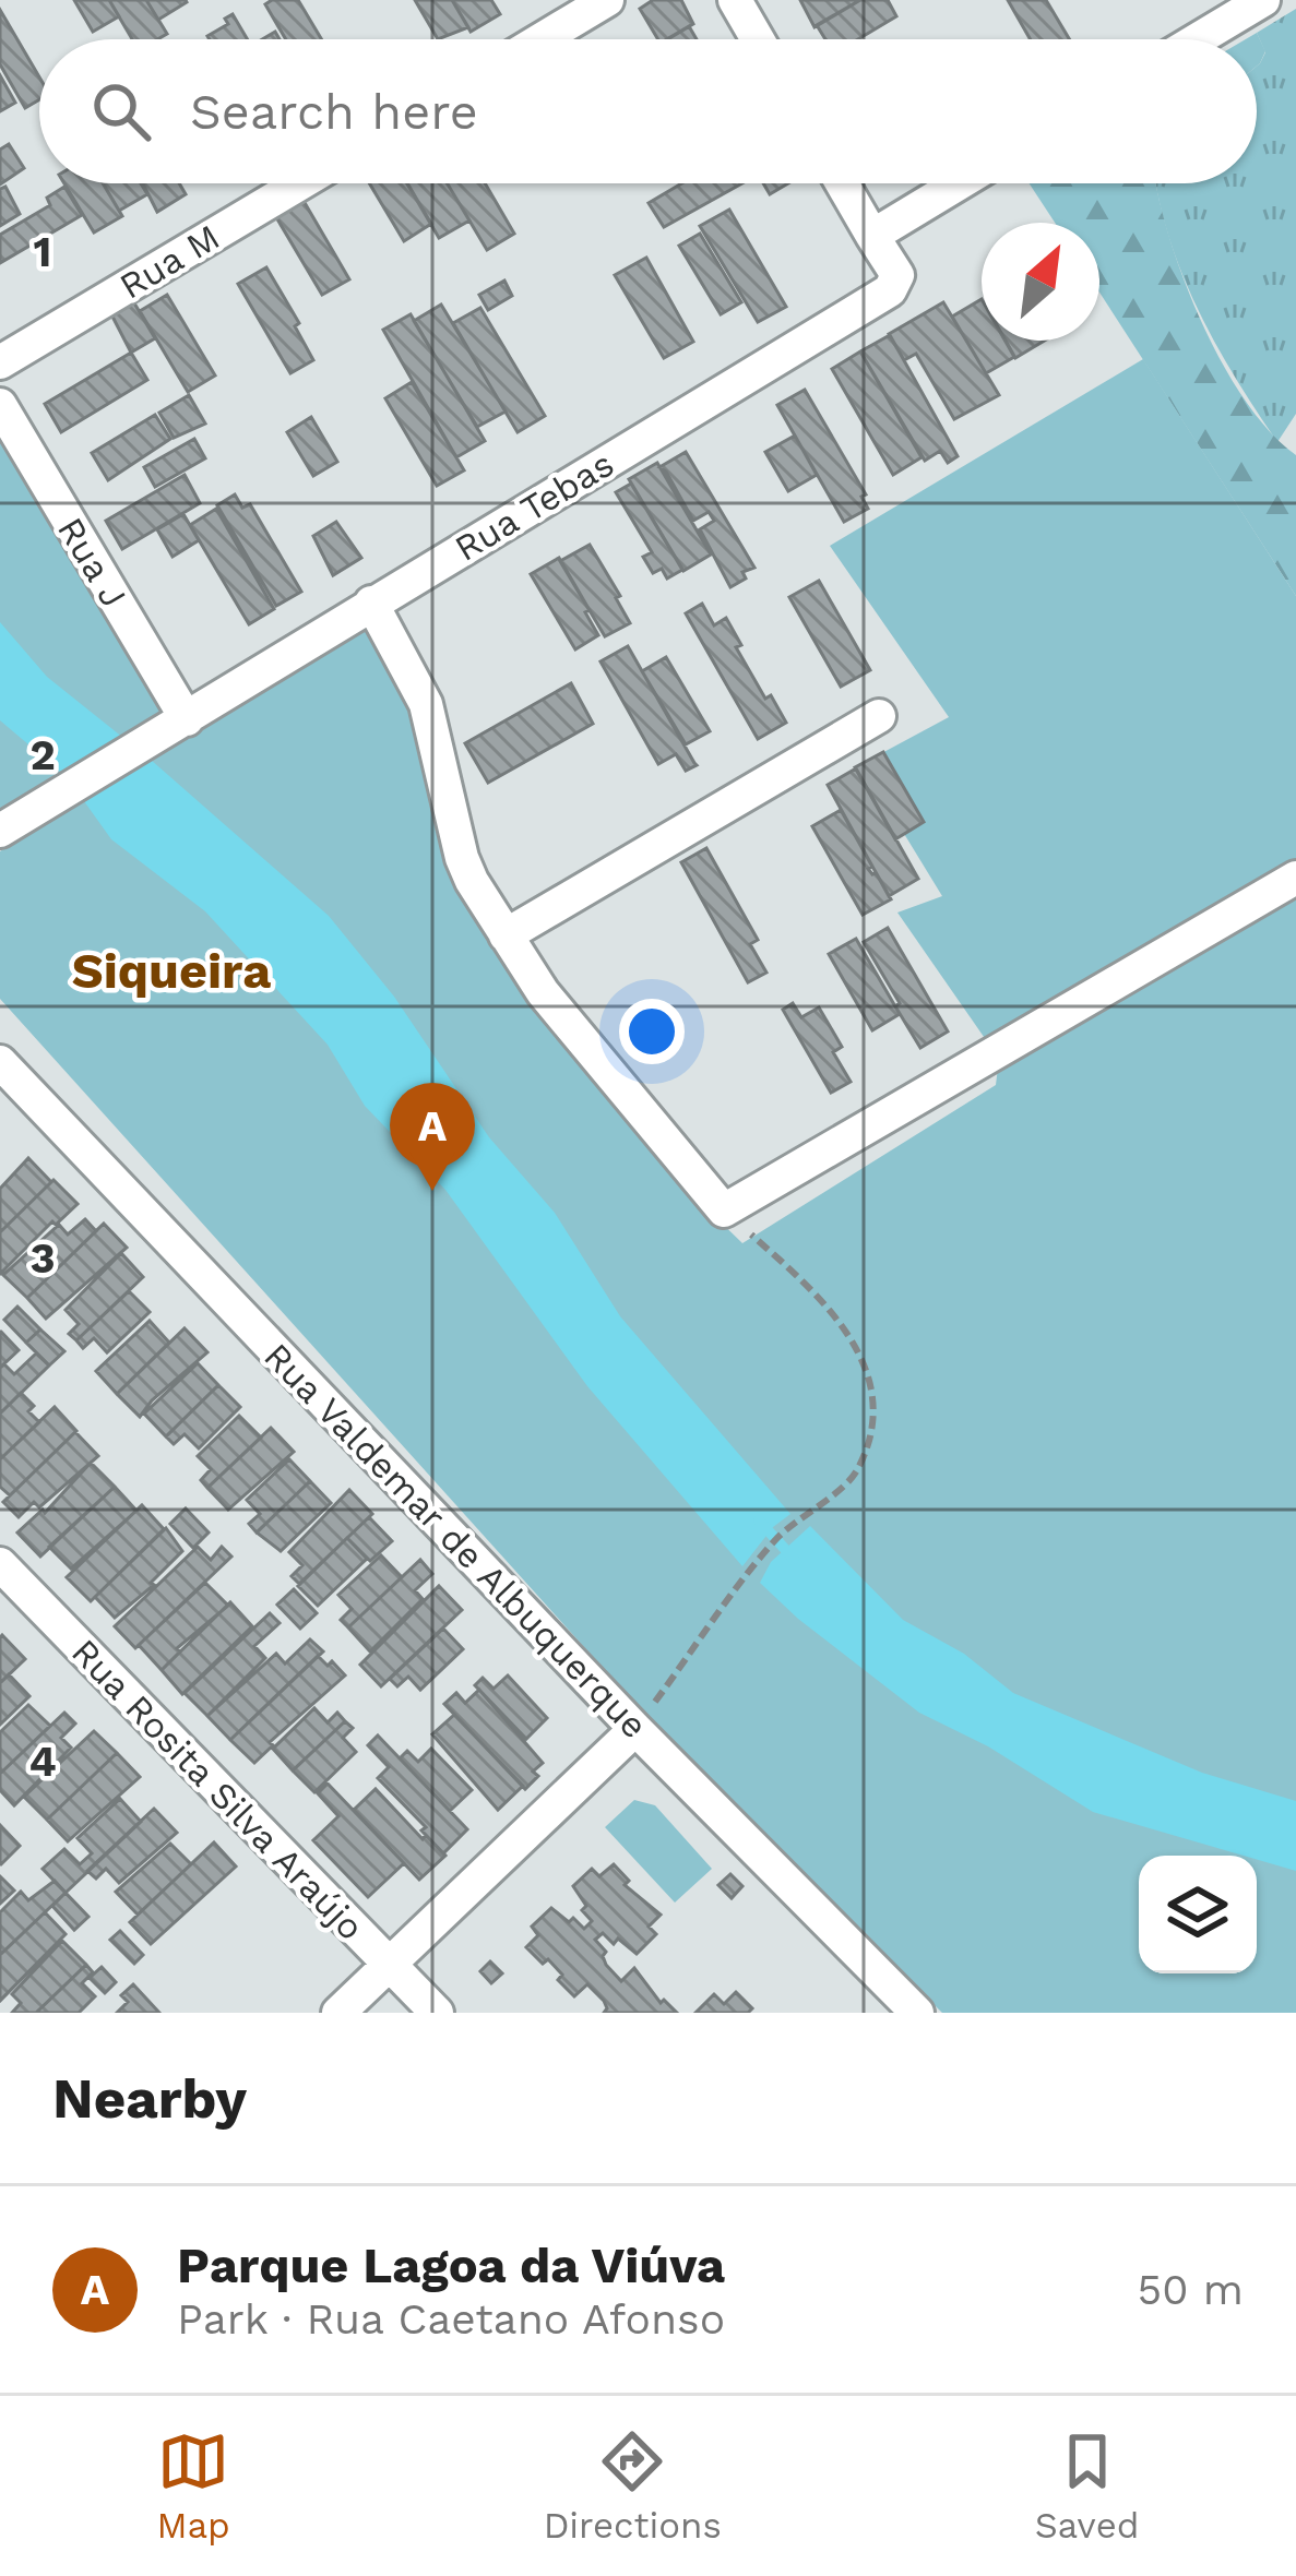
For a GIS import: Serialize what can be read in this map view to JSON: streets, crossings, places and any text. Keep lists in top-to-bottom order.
{
  "streets": {
    "street": [
      "Rua M",
      "Rua Tebas",
      "Rua J",
      "Rua Valdemar de Albuquerque",
      "Rua Rosita Silva Araújo"
    ]
  },
  "crossings": [
    ["Rua Tebas", "Rua J"]
  ],
  "districts": ["Siqueira"],
  "north": "top right",
  "page": {
    "search": "Search here",
    "pins": "A",
    "heading": "Nearby",
    "list": [
      {
        "mark": "A",
        "name": "Parque Lagoa da Viúva",
        "note": "Park · Rua Caetano Afonso",
        "value": "50 m"
      }
    ],
    "nav": ["Map", "Directions", "Saved"]
  },
  "grid": {
    "rows": [
      "1",
      "2",
      "3",
      "4"
    ]
  }
}
